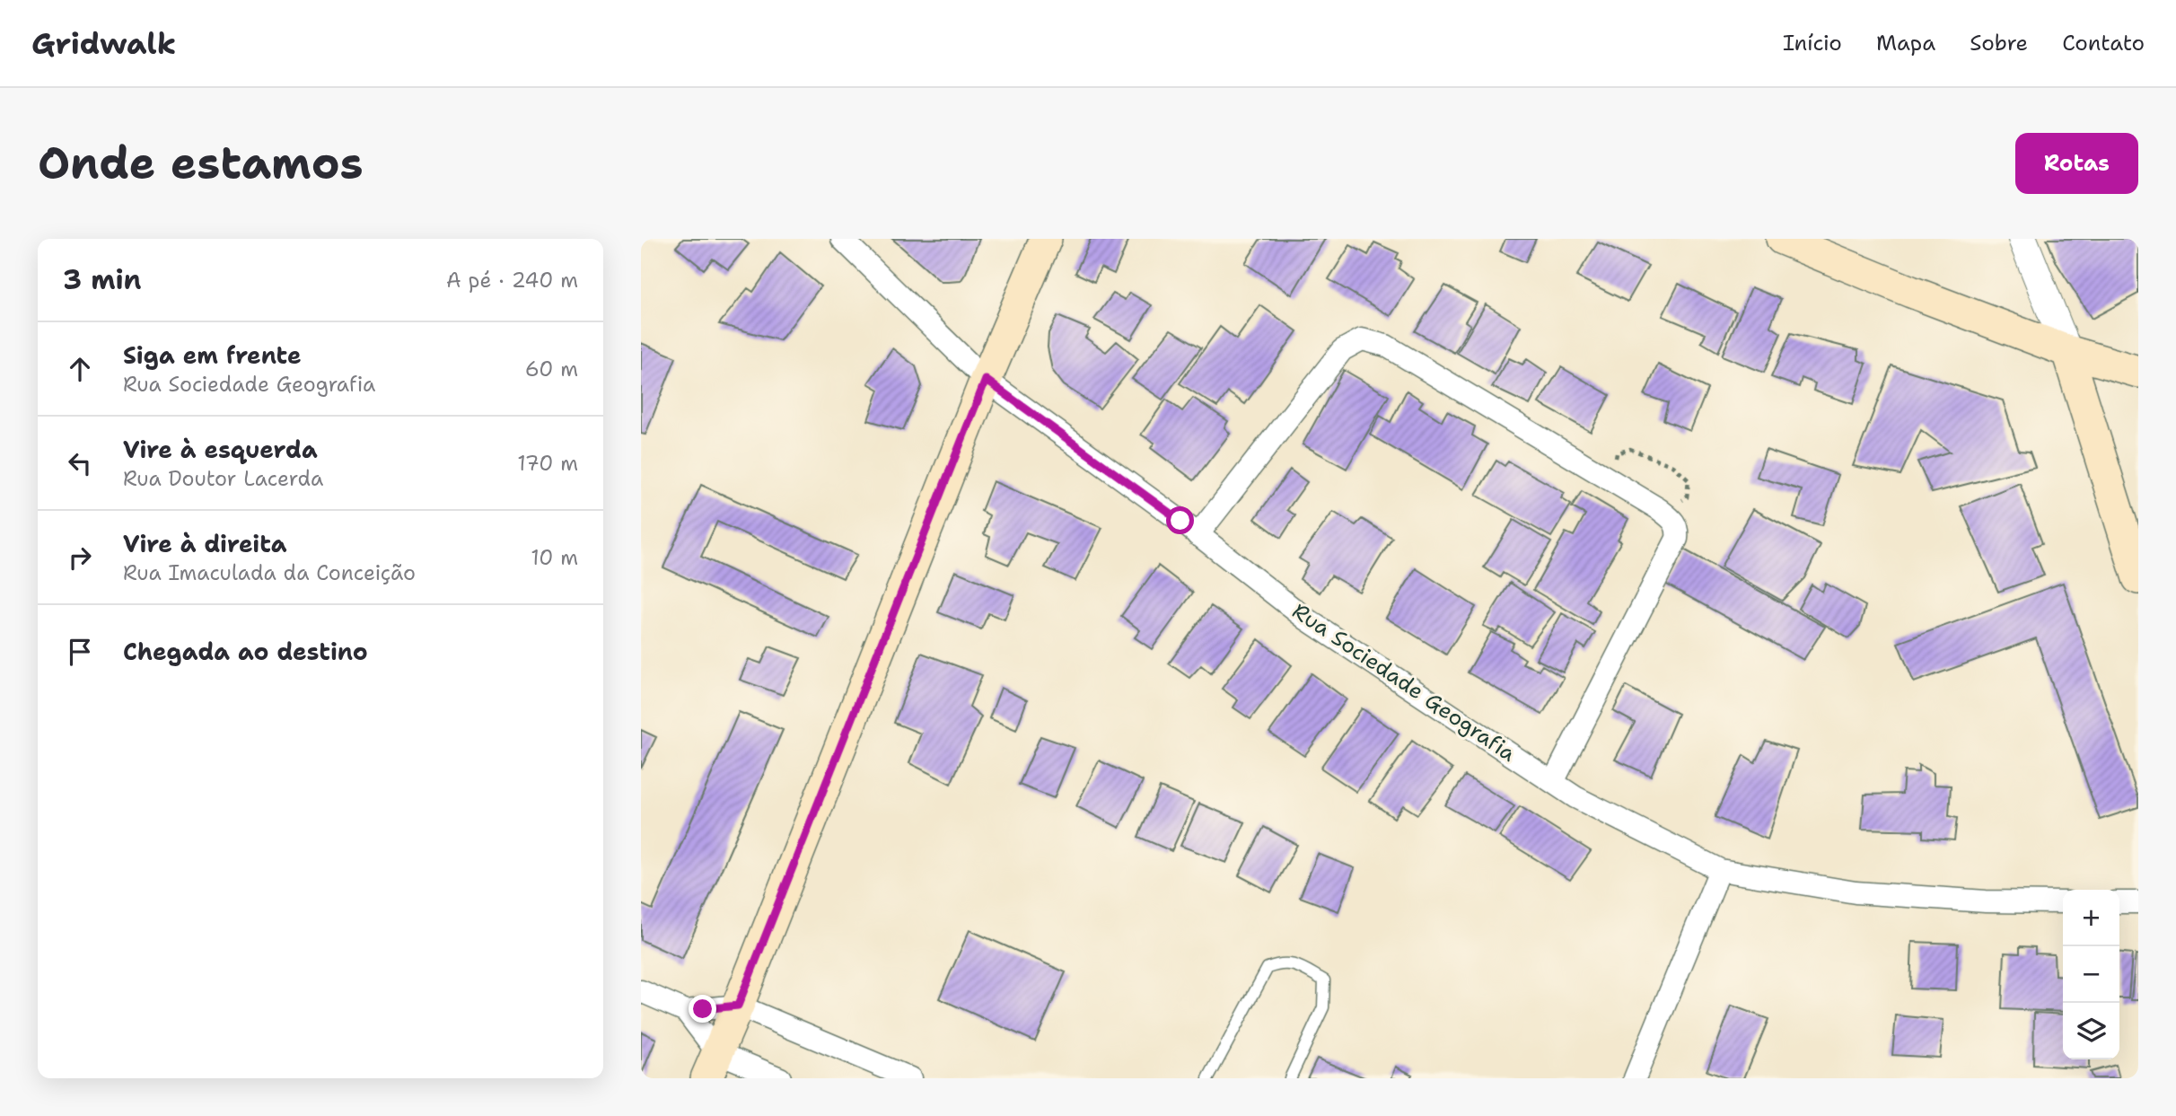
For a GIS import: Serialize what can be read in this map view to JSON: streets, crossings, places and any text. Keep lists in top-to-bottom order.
{
  "streets": {
    "street": ["Rua Sociedade Geografia"]
  },
  "page": {
    "header": "Gridwalk",
    "nav": [
      "Início",
      "Mapa",
      "Sobre",
      "Contato"
    ],
    "buttons": "Rotas",
    "title": "Onde estamos",
    "heading": ["3 min", "A pé · 240 m"],
    "list": [
      ["Siga em frente", "Rua Sociedade Geografia", "60 m"],
      ["Vire à esquerda", "Rua Doutor Lacerda", "170 m"],
      ["Vire à direita", "Rua Imaculada da Conceição", "10 m"],
      "Chegada ao destino"
    ],
    "map_buttons": ["+", "−"]
  }
}
